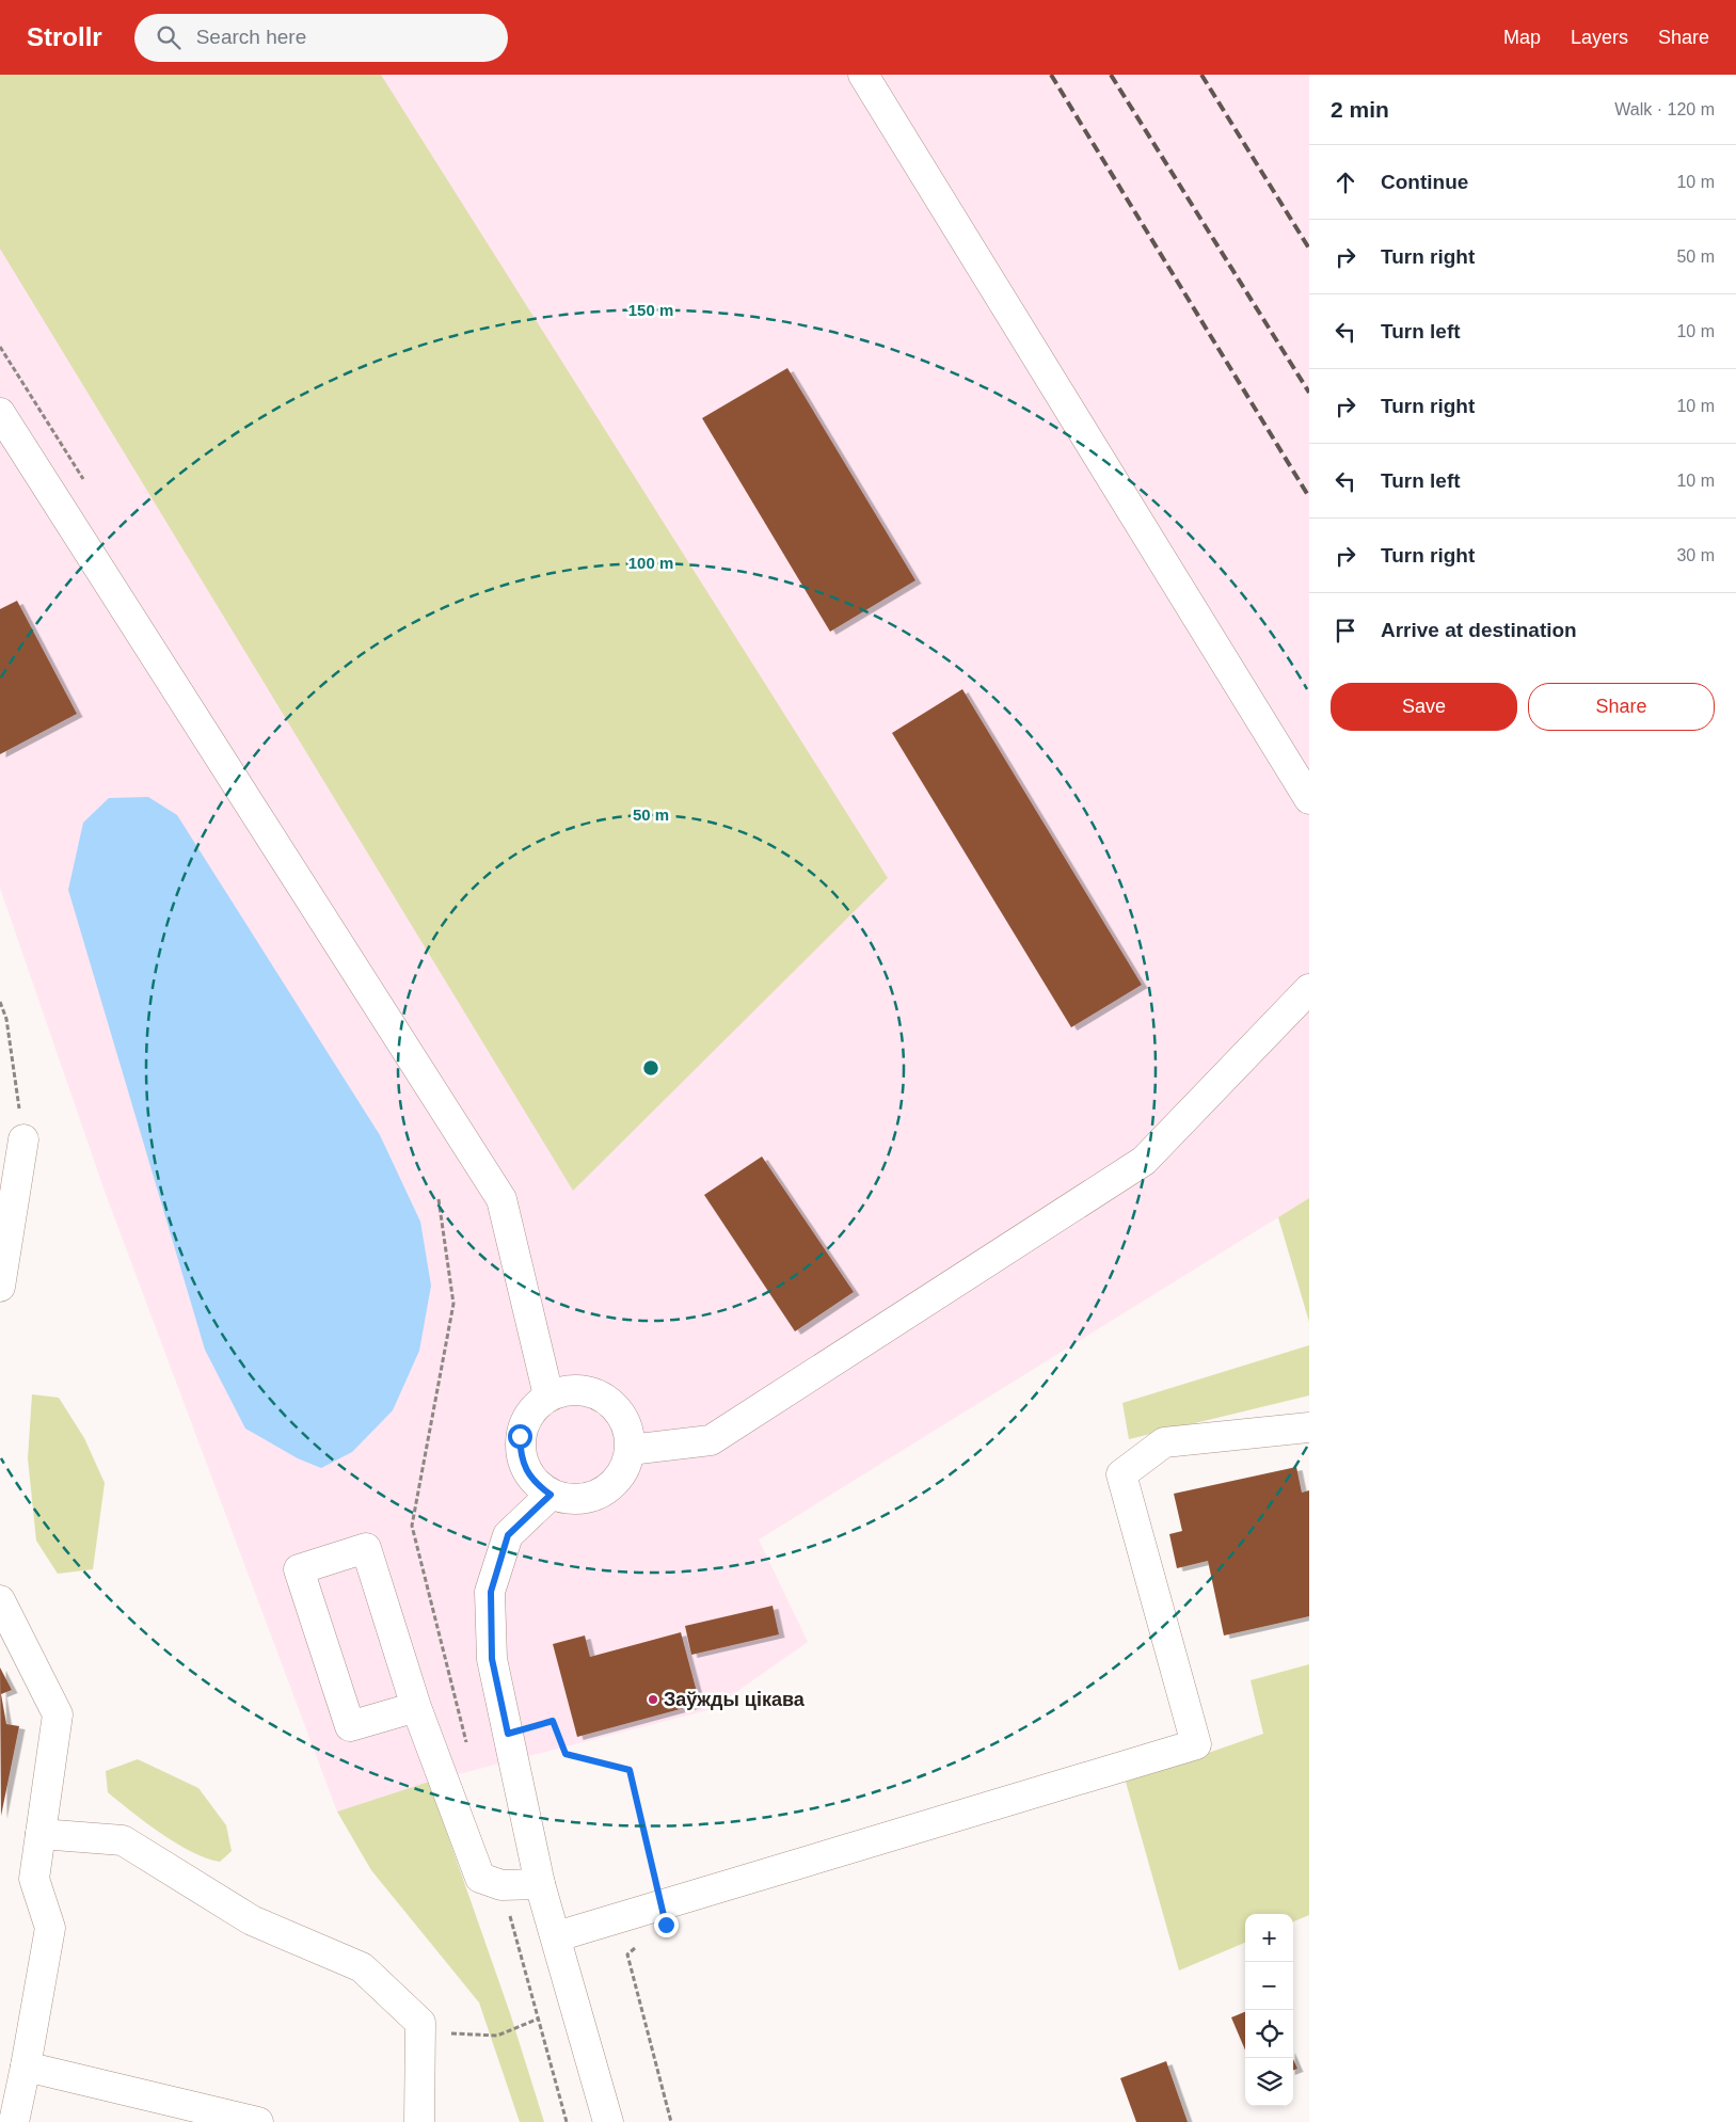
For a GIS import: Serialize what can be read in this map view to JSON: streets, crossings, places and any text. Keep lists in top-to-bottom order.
{
  "places": ["Заўжды цікава"],
  "page": {
    "header": "Strollr",
    "search": "Search here",
    "nav": ["Map", "Layers", "Share"],
    "heading": ["2 min", "Walk · 120 m"],
    "list": [
      ["Continue", "10 m"],
      ["Turn right", "50 m"],
      ["Turn left", "10 m"],
      ["Turn right", "10 m"],
      ["Turn left", "10 m"],
      ["Turn right", "30 m"],
      "Arrive at destination"
    ],
    "buttons": ["Save", "Share"],
    "map_buttons": ["+", "−"]
  },
  "rings": ["150 m", "100 m", "50 m"]
}
